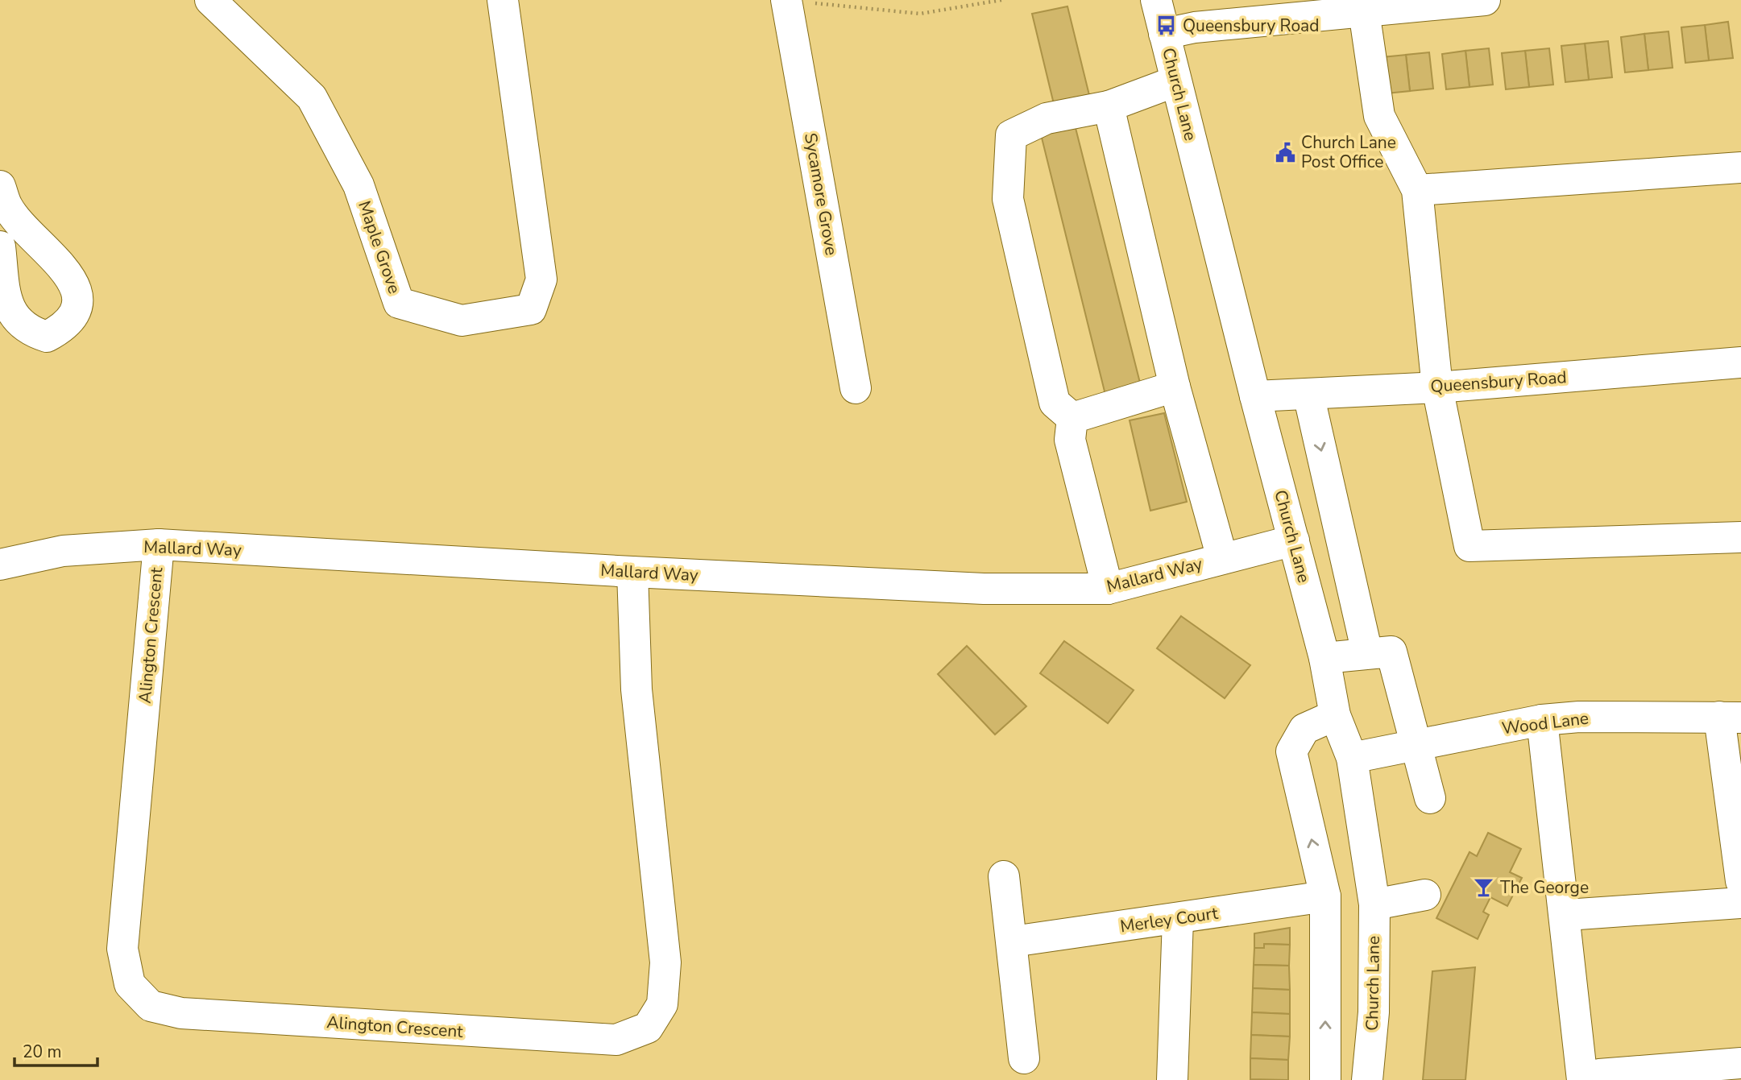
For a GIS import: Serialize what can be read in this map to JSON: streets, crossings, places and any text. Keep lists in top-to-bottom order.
{
  "streets": {
    "street": [
      "Church Lane",
      "Sycamore Grove",
      "Maple Grove",
      "Queensbury Road",
      "Mallard Way",
      "Alington Crescent",
      "Wood Lane",
      "Merley Court"
    ]
  },
  "crossings": [
    ["Church Lane", "Queensbury Road"],
    ["Church Lane", "Mallard Way"],
    ["Church Lane", "Wood Lane"],
    ["Mallard Way", "Alington Crescent"]
  ],
  "places": {
    "bus stop": ["Queensbury Road"],
    "public building": ["Church Lane Post Office"],
    "bar": ["The George"]
  },
  "scale_bar": "20 m"
}
